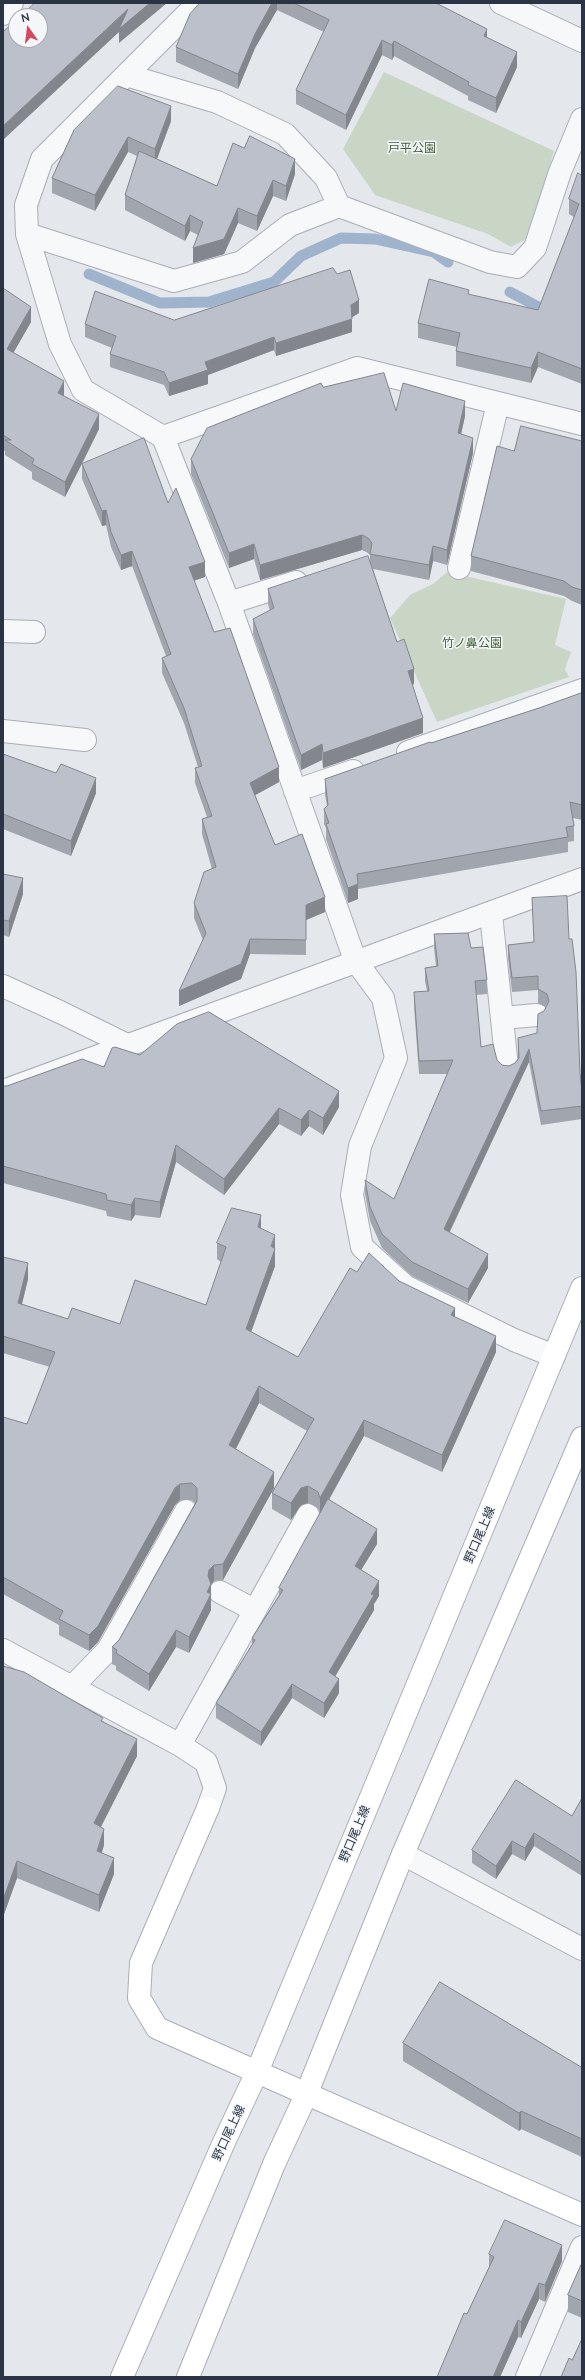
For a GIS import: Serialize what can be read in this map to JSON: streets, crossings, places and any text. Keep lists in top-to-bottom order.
{
  "streets": {
    "main road": ["野口尾上線"]
  },
  "parks": ["戸平公園", "竹ノ鼻公園"],
  "north": "top"
}
